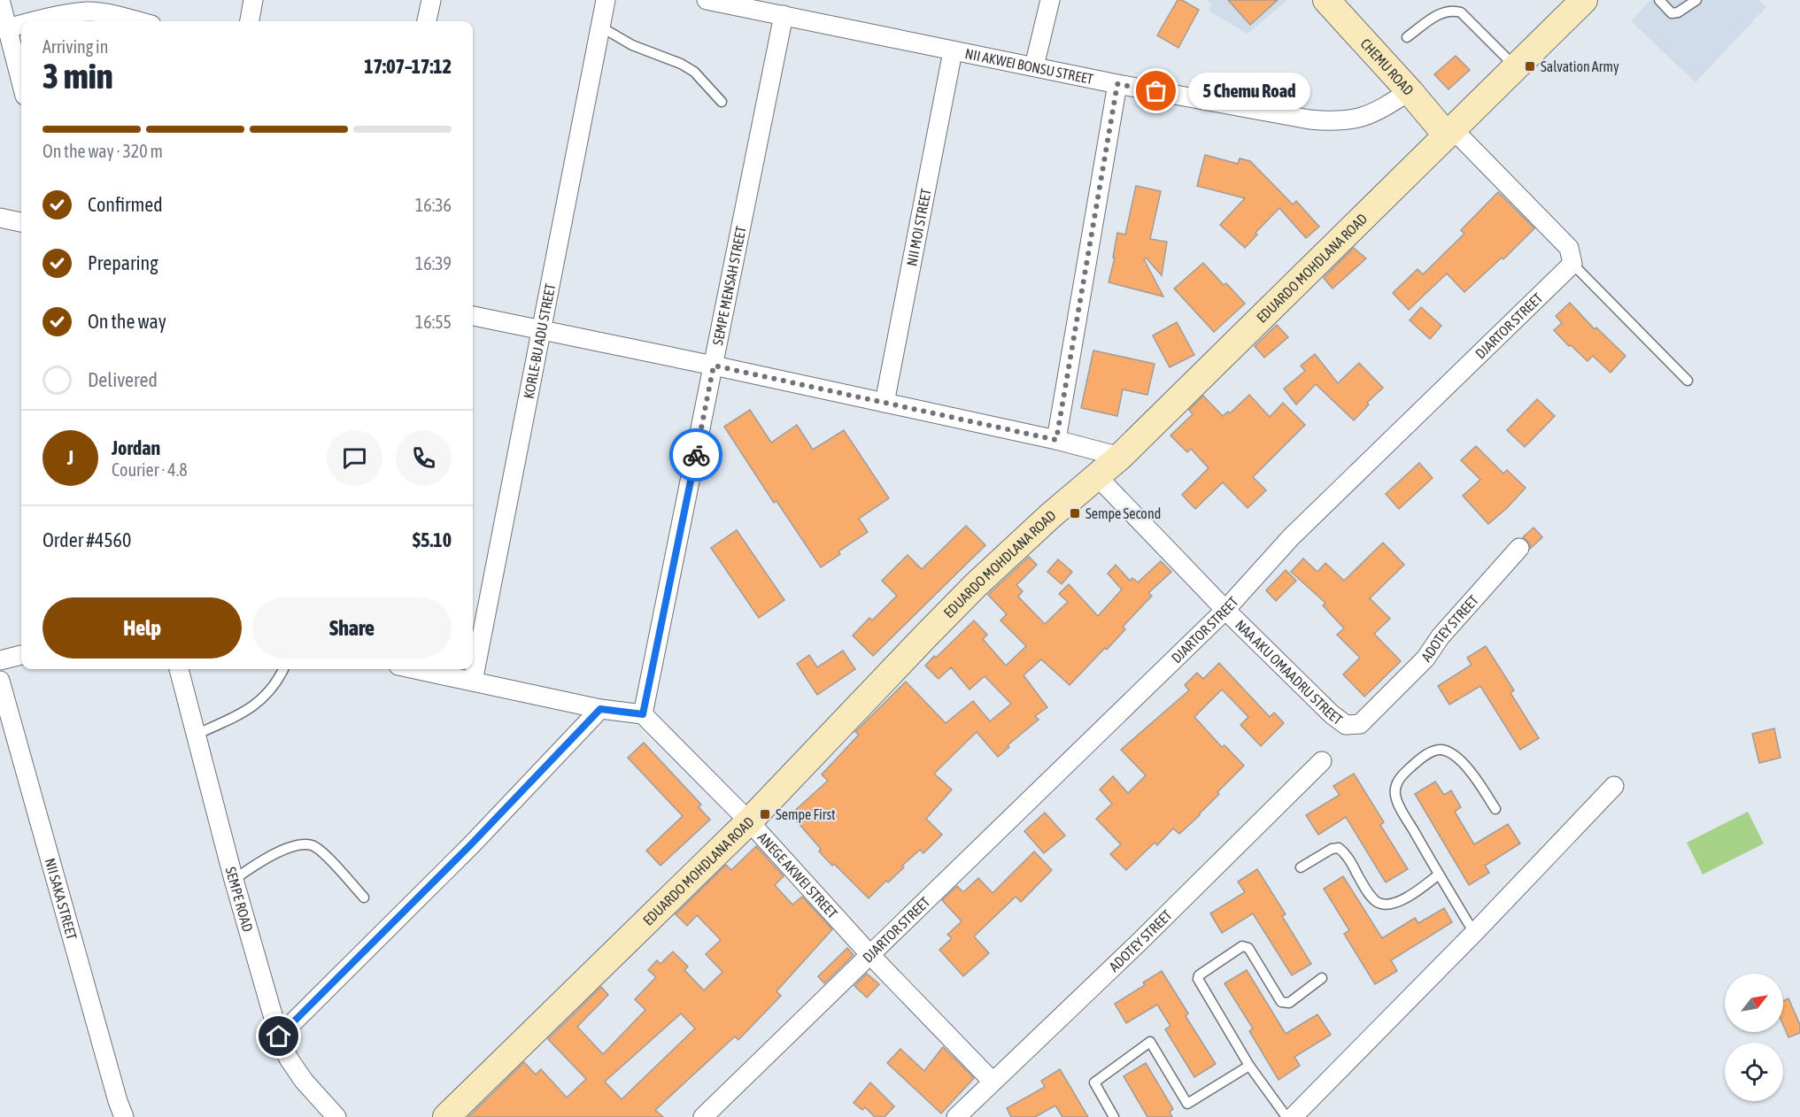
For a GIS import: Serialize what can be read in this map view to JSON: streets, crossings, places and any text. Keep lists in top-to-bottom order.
{
  "streets": {
    "main road": ["CHEMU ROAD", "EDUARDO MOHDLANA ROAD"],
    "street": [
      "NII AKWEI BONSU STREET",
      "NII MOI STREET",
      "SEMPE MENSAH STREET",
      "DJARTOR STREET",
      "KORLE-BU ADU STREET",
      "ADOTEY STREET",
      "NAA AKU OMAADRU STREET",
      "ANEGE AKWEI STREET",
      "NII SAKA STREET",
      "SEMPE ROAD"
    ]
  },
  "crossings": [
    ["NII AKWEI BONSU STREET", "CHEMU ROAD"],
    ["NII AKWEI BONSU STREET", "NII MOI STREET"],
    ["NII AKWEI BONSU STREET", "SEMPE MENSAH STREET"],
    ["CHEMU ROAD", "EDUARDO MOHDLANA ROAD"],
    ["EDUARDO MOHDLANA ROAD", "NAA AKU OMAADRU STREET"],
    ["EDUARDO MOHDLANA ROAD", "ANEGE AKWEI STREET"],
    ["SEMPE MENSAH STREET", "ANEGE AKWEI STREET"],
    ["DJARTOR STREET", "NAA AKU OMAADRU STREET"],
    ["DJARTOR STREET", "ANEGE AKWEI STREET"],
    ["ADOTEY STREET", "NAA AKU OMAADRU STREET"],
    ["ADOTEY STREET", "ANEGE AKWEI STREET"]
  ],
  "places": {
    "transit": ["Salvation Army", "Sempe Second", "Sempe First"],
    "other": ["5 Chemu Road"]
  },
  "north": "top right",
  "page": {
    "heading": ["3 min", "Arriving in", "17:07–17:12"],
    "panel": [
      "Jordan",
      "Courier · 4.8",
      "Order #4560",
      "$5.10"
    ],
    "bubble": "5 Chemu Road",
    "bar": "On the way · 320 m",
    "list": [
      ["Confirmed", "16:36"],
      ["Preparing", "16:39"],
      ["On the way", "16:55"],
      "Delivered"
    ],
    "round": "J",
    "buttons": ["Help", "Share"]
  }
}
